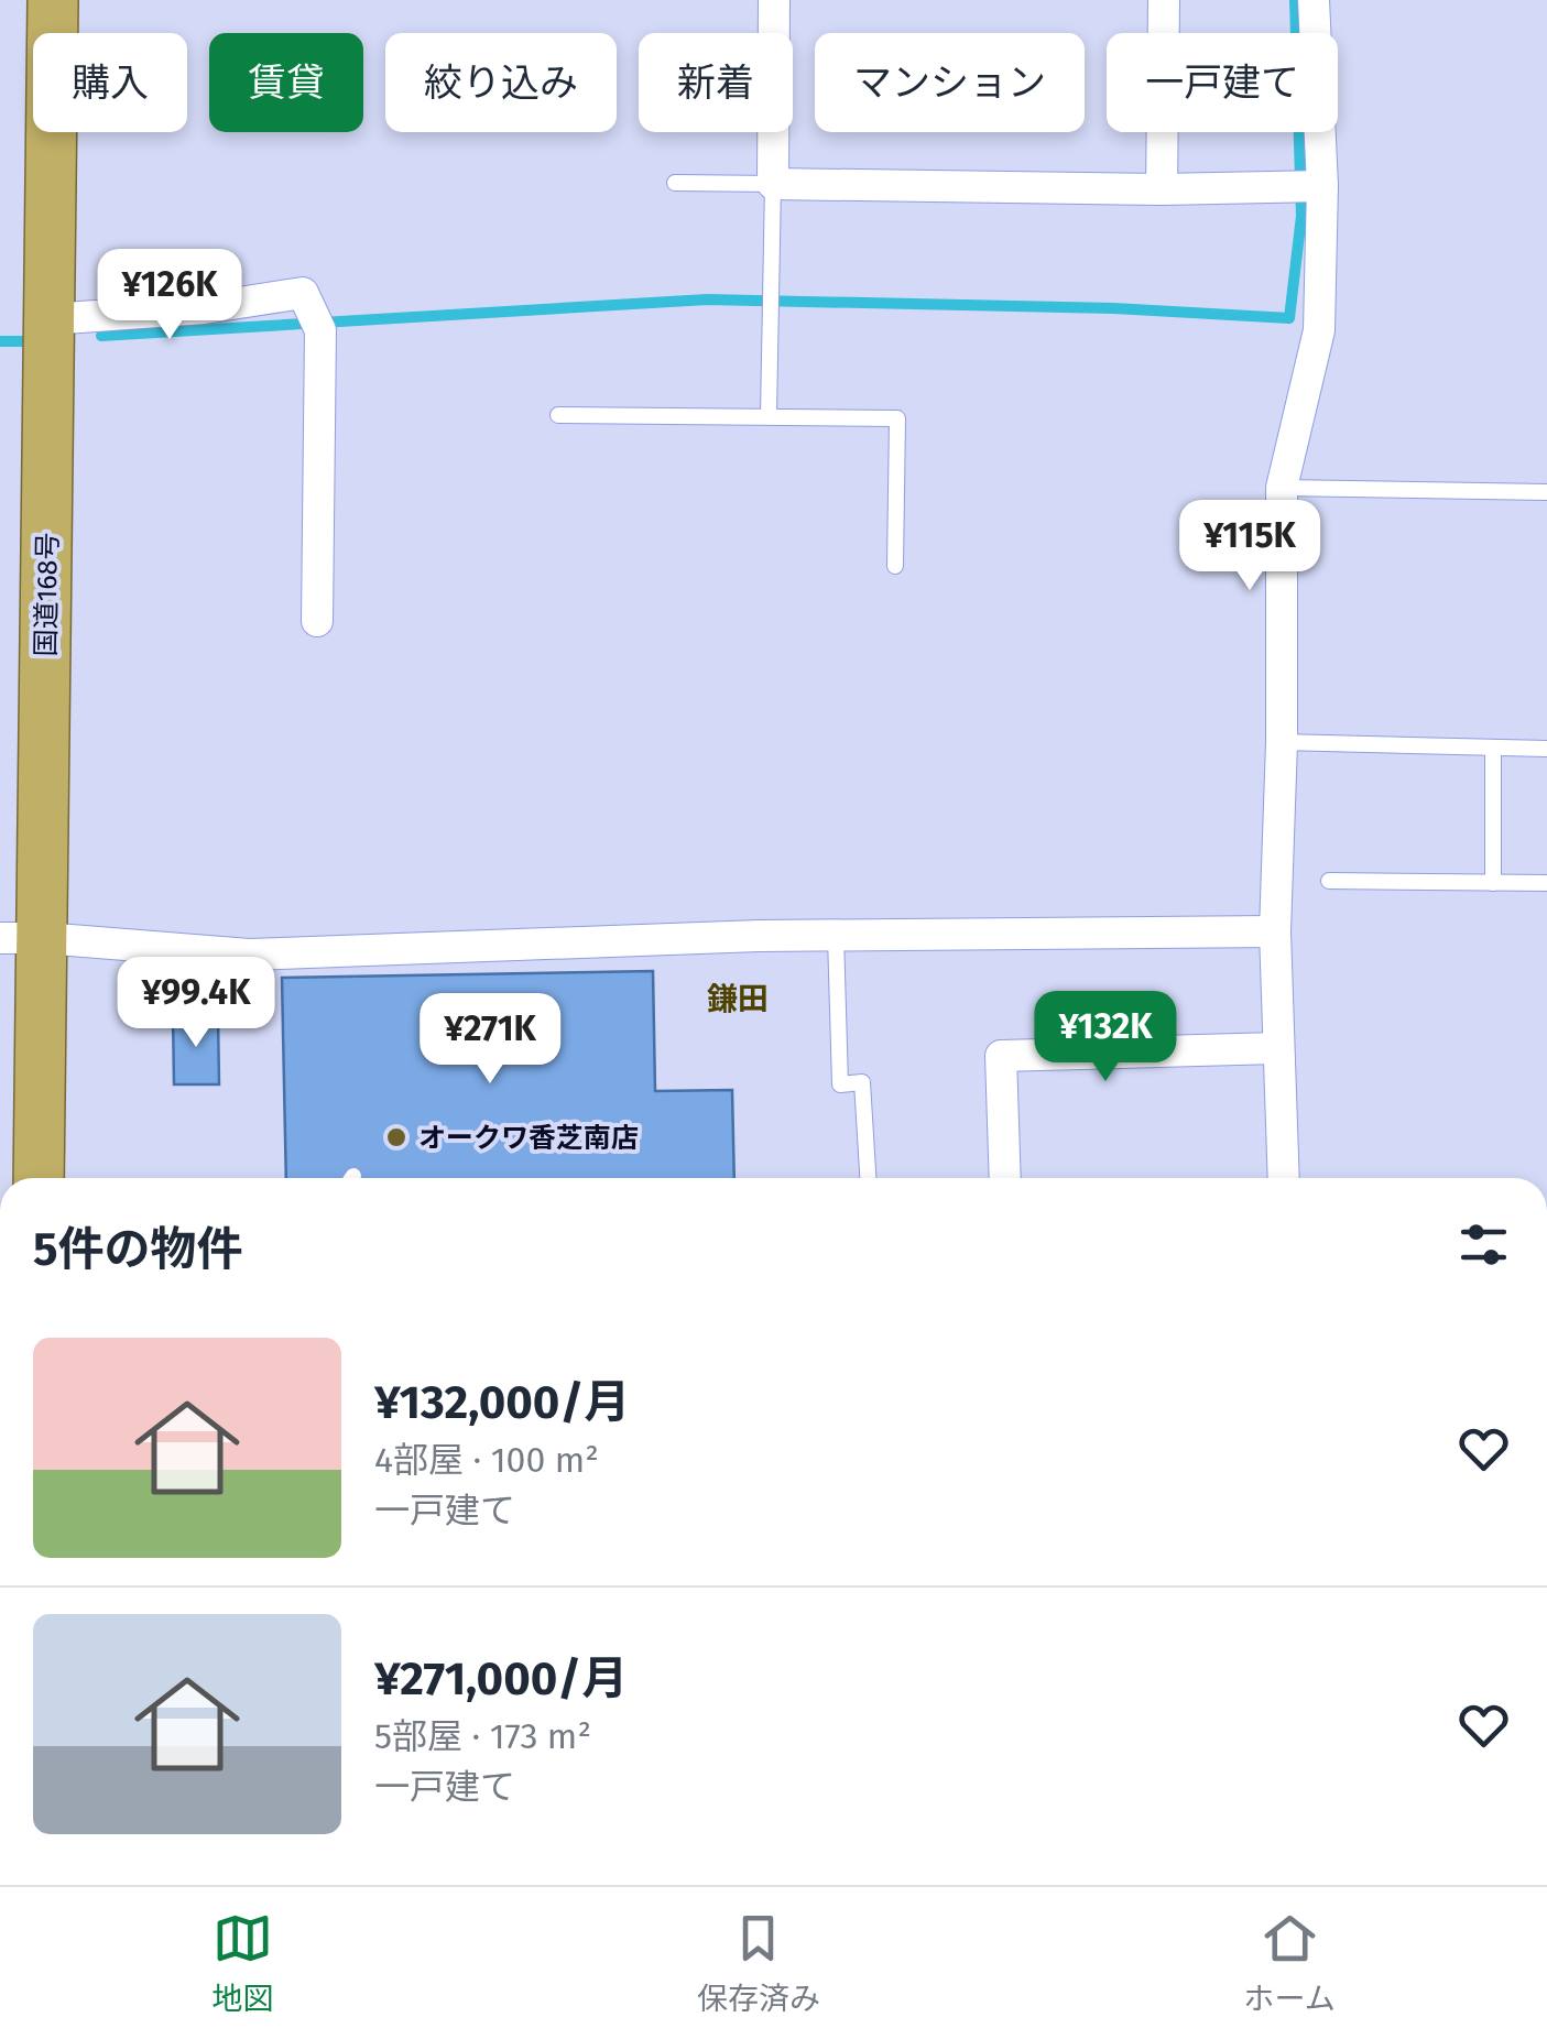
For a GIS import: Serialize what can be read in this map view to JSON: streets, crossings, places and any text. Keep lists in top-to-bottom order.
{
  "streets": {
    "highway": ["国道168号"]
  },
  "districts": ["鎌田"],
  "places": ["オークワ香芝南店"],
  "page": {
    "chip": [
      "購入",
      "賃貸",
      "絞り込み",
      "新着",
      "マンション",
      "一戸建て"
    ],
    "price": [
      "¥126K",
      "¥115K",
      "¥99.4K",
      "¥132K",
      "¥271K"
    ],
    "heading": "5件の物件",
    "list": [
      {
        "name": "¥132,000/月",
        "note": "4部屋 · 100 m² · 一戸建て"
      },
      {
        "name": "¥271,000/月",
        "note": "5部屋 · 173 m² · 一戸建て"
      }
    ],
    "tabs": ["地図", "保存済み", "ホーム"]
  }
}
